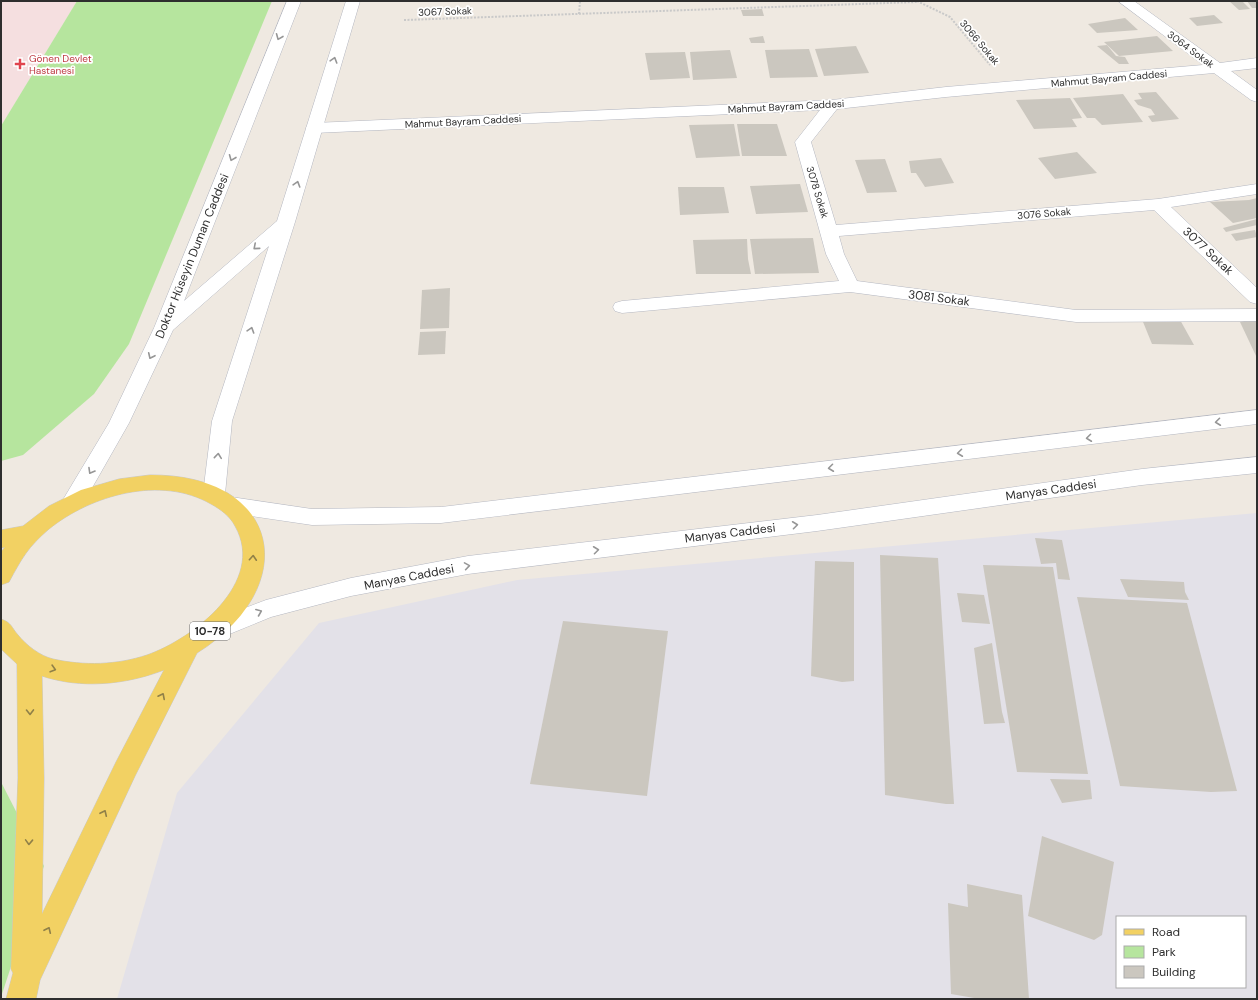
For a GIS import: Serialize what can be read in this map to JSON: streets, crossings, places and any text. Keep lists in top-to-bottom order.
{
  "streets": {
    "main road": [
      "3064 Sokak",
      "Mahmut Bayram Caddesi",
      "3078 Sokak",
      "3076 Sokak",
      "3077 Sokak",
      "Doktor Hüseyin Duman Caddesi",
      "3081 Sokak",
      "Manyas Caddesi",
      "10-78"
    ],
    "path": ["3067 Sokak", "3066 Sokak"]
  },
  "crossings": [
    ["3067 Sokak", "3066 Sokak"],
    ["3066 Sokak", "Mahmut Bayram Caddesi"],
    ["3064 Sokak", "Mahmut Bayram Caddesi"],
    ["Mahmut Bayram Caddesi", "3078 Sokak"],
    ["3078 Sokak", "3076 Sokak"],
    ["3078 Sokak", "3081 Sokak"],
    ["3076 Sokak", "3077 Sokak"],
    ["Doktor Hüseyin Duman Caddesi", "Manyas Caddesi"],
    ["Manyas Caddesi", "10-78"]
  ],
  "places": {
    "health": ["Gönen Devlet Hastanesi"]
  },
  "legend": ["Road", "Park", "Building"]
}
